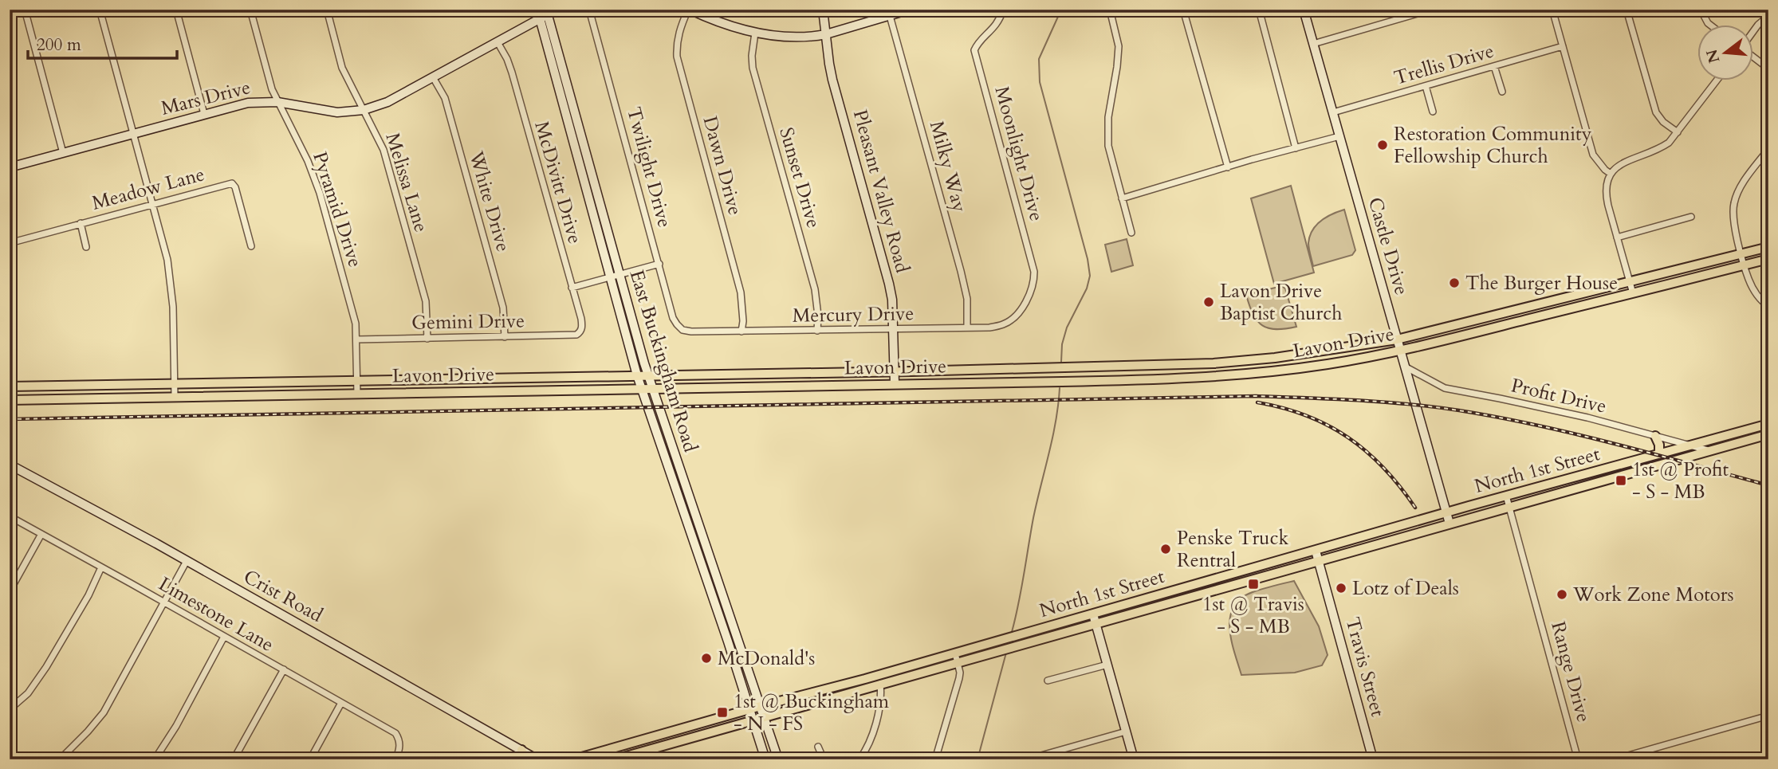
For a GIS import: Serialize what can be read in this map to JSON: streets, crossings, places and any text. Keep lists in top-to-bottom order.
{
  "streets": {
    "main road": ["Lavon Drive", "North 1st Street"],
    "street": [
      "Trellis Drive",
      "Mars Drive",
      "Moonlight Drive",
      "Dawn Drive",
      "Milky Way",
      "Twilight Drive",
      "Sunset Drive",
      "Melissa Lane",
      "McDivitt Drive",
      "Meadow Lane",
      "Pleasant Valley Road",
      "White Drive",
      "Pyramid Drive",
      "Castle Drive",
      "Mercury Drive",
      "Gemini Drive",
      "East Buckingham Road",
      "Profit Drive",
      "Crist Road",
      "Limestone Lane",
      "Travis Street",
      "Range Drive"
    ]
  },
  "crossings": [
    ["Trellis Drive", "Castle Drive"],
    ["Mars Drive", "Melissa Lane"],
    ["Mars Drive", "McDivitt Drive"],
    ["Mars Drive", "White Drive"],
    ["Mars Drive", "Pyramid Drive"],
    ["Mars Drive", "East Buckingham Road"],
    ["Moonlight Drive", "Mercury Drive"],
    ["Dawn Drive", "Mercury Drive"],
    ["Milky Way", "Mercury Drive"],
    ["Twilight Drive", "Mercury Drive"],
    ["Sunset Drive", "Mercury Drive"],
    ["Melissa Lane", "Gemini Drive"],
    ["McDivitt Drive", "Gemini Drive"],
    ["Pleasant Valley Road", "Mercury Drive"],
    ["Pleasant Valley Road", "Lavon Drive"],
    ["White Drive", "Gemini Drive"],
    ["Pyramid Drive", "Gemini Drive"],
    ["Pyramid Drive", "Lavon Drive"],
    ["Castle Drive", "Lavon Drive"],
    ["Castle Drive", "Profit Drive"],
    ["Castle Drive", "North 1st Street"],
    ["Lavon Drive", "East Buckingham Road"],
    ["East Buckingham Road", "North 1st Street"],
    ["Profit Drive", "North 1st Street"],
    ["North 1st Street", "Travis Street"],
    ["North 1st Street", "Range Drive"]
  ],
  "places": {
    "other": [
      "Restoration Community Fellowship Church",
      "The Burger House",
      "Lavon Drive Baptist Church",
      "Penske Truck Rentral",
      "Lotz of Deals",
      "Work Zone Motors",
      "McDonald's"
    ],
    "transit": ["1st @ Profit - S - MB", "1st @ Travis - S - MB", "1st @ Buckingham - N - FS"]
  },
  "scale_bar": "200 m",
  "north": "left"
}
